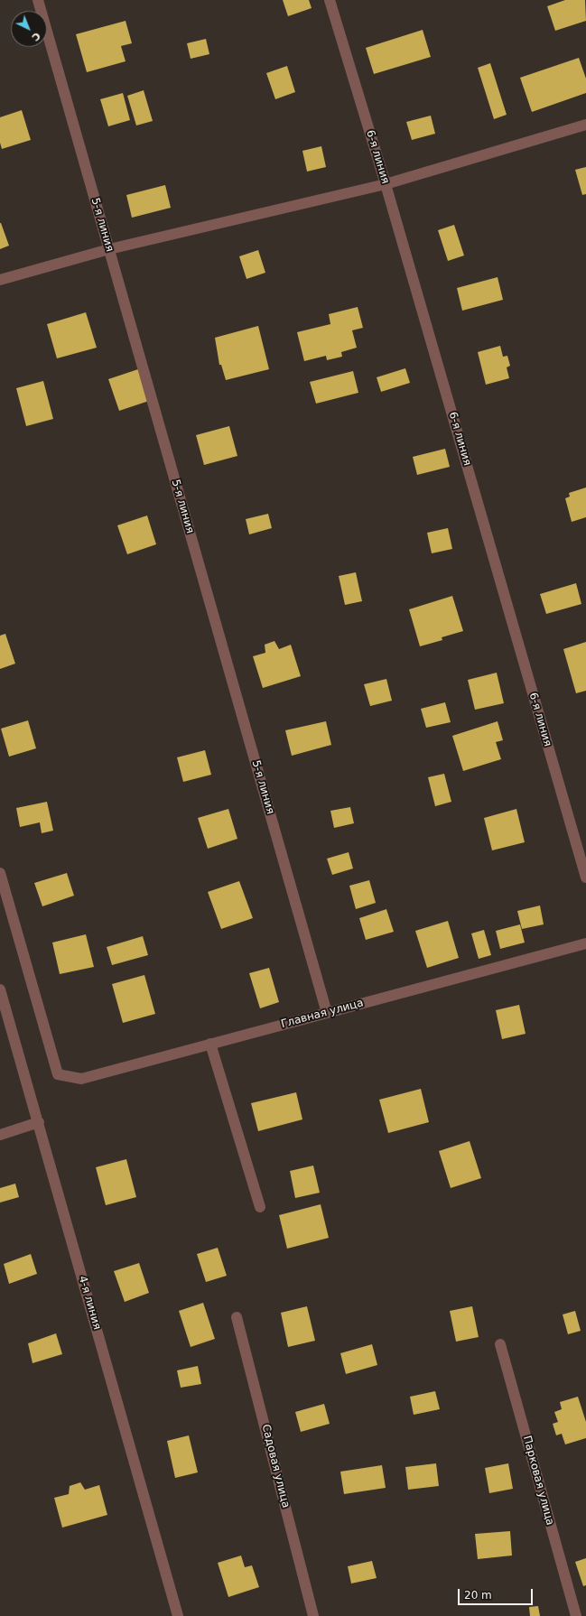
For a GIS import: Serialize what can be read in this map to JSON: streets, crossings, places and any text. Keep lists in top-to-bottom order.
{
  "streets": {
    "street": [
      "6-я линия",
      "5-я линия",
      "Главная улица",
      "4-я линия",
      "Садовая улица",
      "Парковая улица"
    ]
  },
  "crossings": [
    ["5-я линия", "Главная улица"]
  ],
  "scale_bar": "20 m",
  "north": "bottom right"
}
